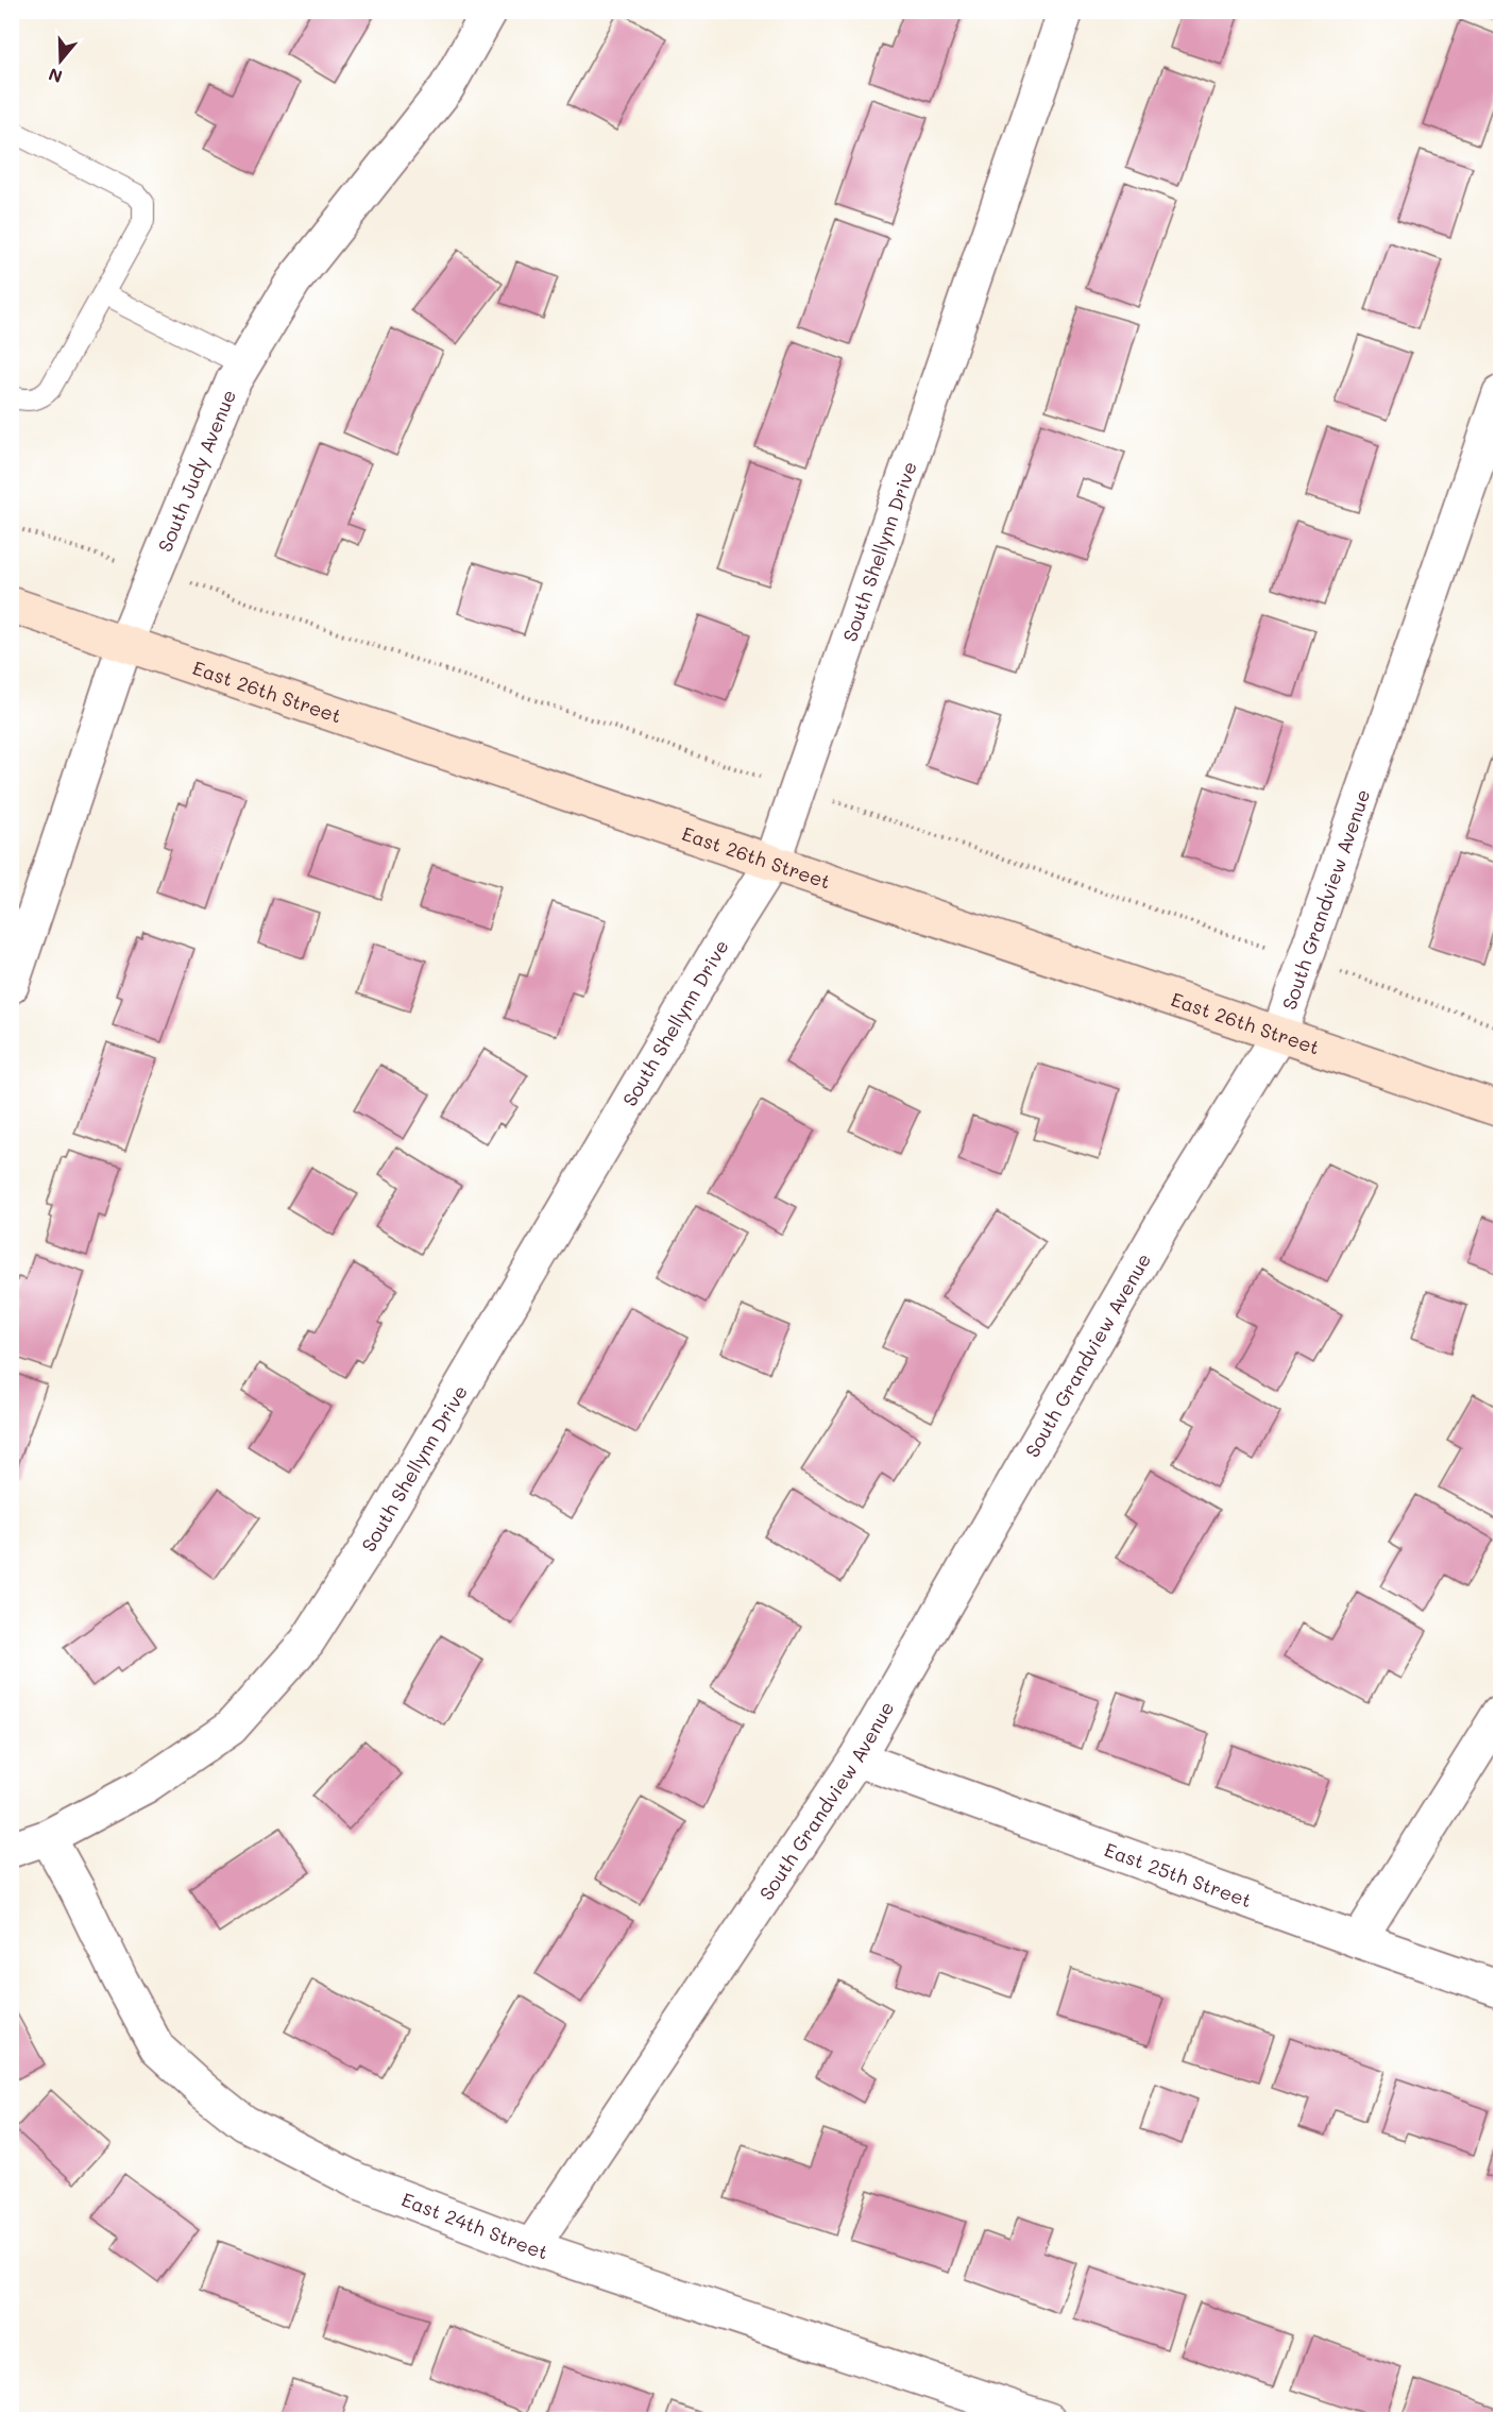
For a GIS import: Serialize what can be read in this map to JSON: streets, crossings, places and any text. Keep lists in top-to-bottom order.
{
  "streets": {
    "main road": ["East 26th Street"],
    "street": [
      "South Judy Avenue",
      "South Shellynn Drive",
      "South Grandview Avenue",
      "East 25th Street",
      "East 24th Street"
    ]
  },
  "crossings": [
    ["South Judy Avenue", "East 26th Street"],
    ["South Shellynn Drive", "East 26th Street"],
    ["South Shellynn Drive", "East 24th Street"],
    ["East 26th Street", "South Grandview Avenue"],
    ["South Grandview Avenue", "East 25th Street"],
    ["South Grandview Avenue", "East 24th Street"]
  ],
  "north": "bottom"
}
